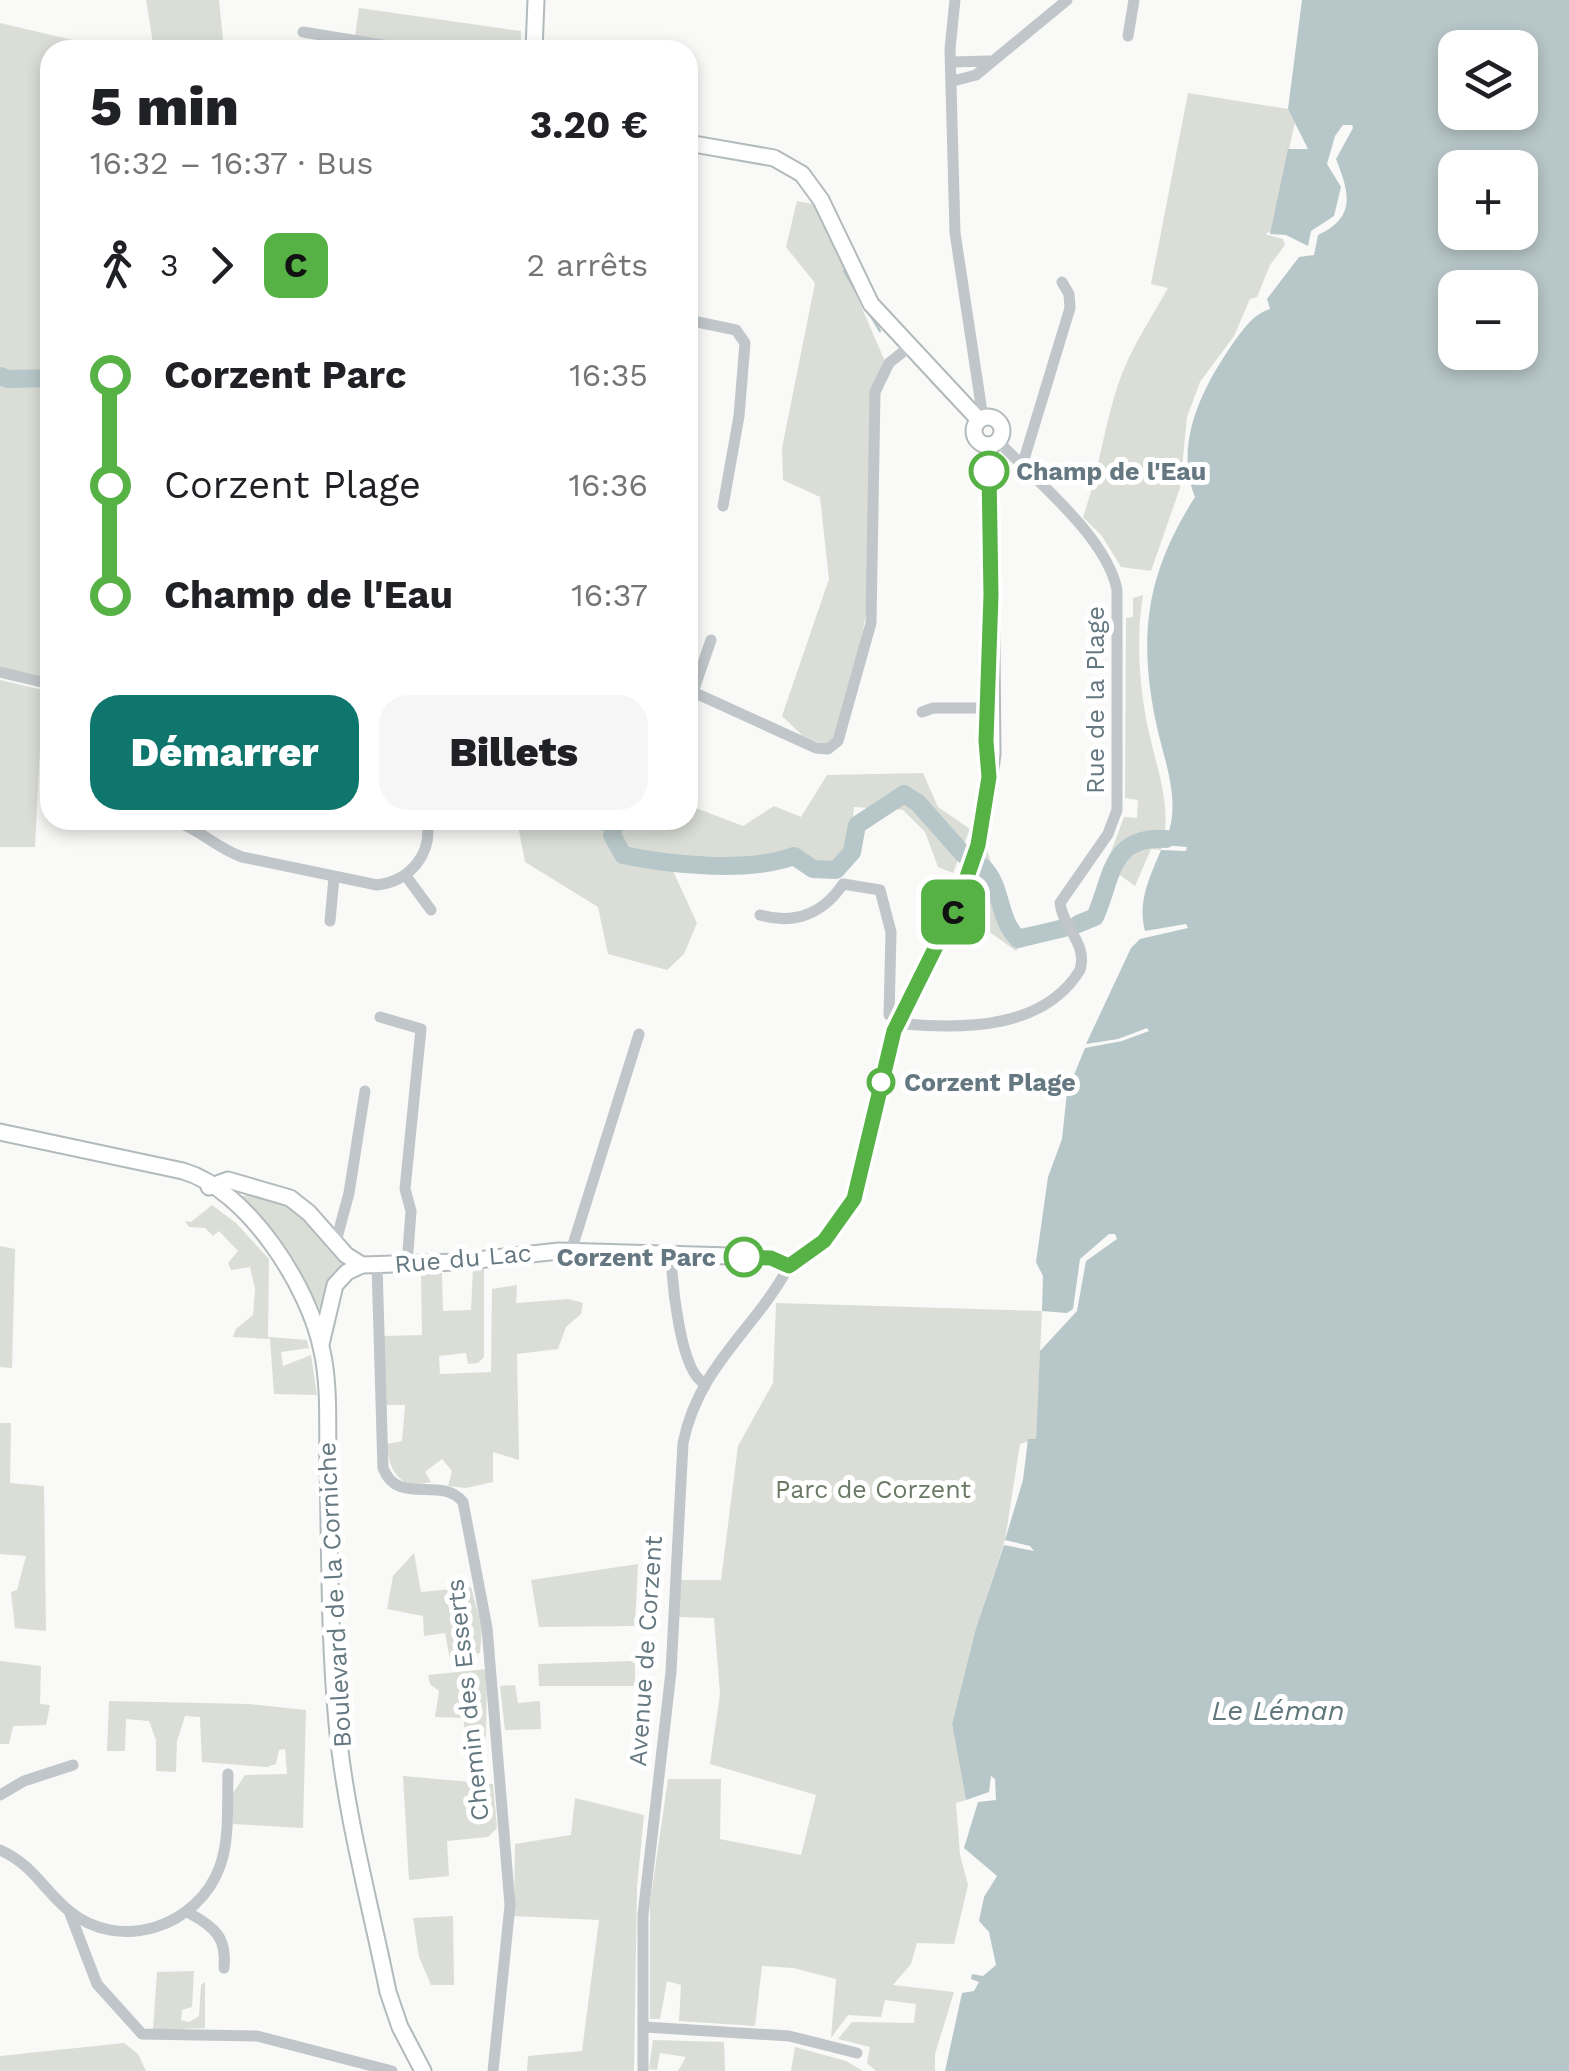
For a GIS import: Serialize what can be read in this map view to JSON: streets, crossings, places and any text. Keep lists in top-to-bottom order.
{
  "streets": {
    "street": [
      "Rue de la Plage",
      "Rue du Lac",
      "Boulevard de la Corniche",
      "Avenue de Corzent",
      "Chemin des Esserts"
    ]
  },
  "crossings": [
    ["Rue du Lac", "Boulevard de la Corniche"],
    ["Rue du Lac", "Avenue de Corzent"],
    ["Rue du Lac", "Chemin des Esserts"],
    ["Boulevard de la Corniche", "Chemin des Esserts"]
  ],
  "water": ["Le Léman"],
  "parks": ["Parc de Corzent"],
  "places": ["Champ de l'Eau", "Corzent Plage", "Corzent Parc"],
  "lines": ["bus line C"],
  "page": {
    "on_map": "C",
    "map_buttons": ["+", "−"],
    "heading": ["5 min", "16:32 – 16:37 · Bus", "3.20 €"],
    "legs": ["3", "C", "2 arrêts"],
    "list": [
      {
        "name": "Corzent Parc",
        "value": "16:35"
      },
      {
        "name": "Corzent Plage",
        "value": "16:36"
      },
      {
        "name": "Champ de l'Eau",
        "value": "16:37"
      }
    ],
    "buttons": ["Démarrer", "Billets"]
  }
}
